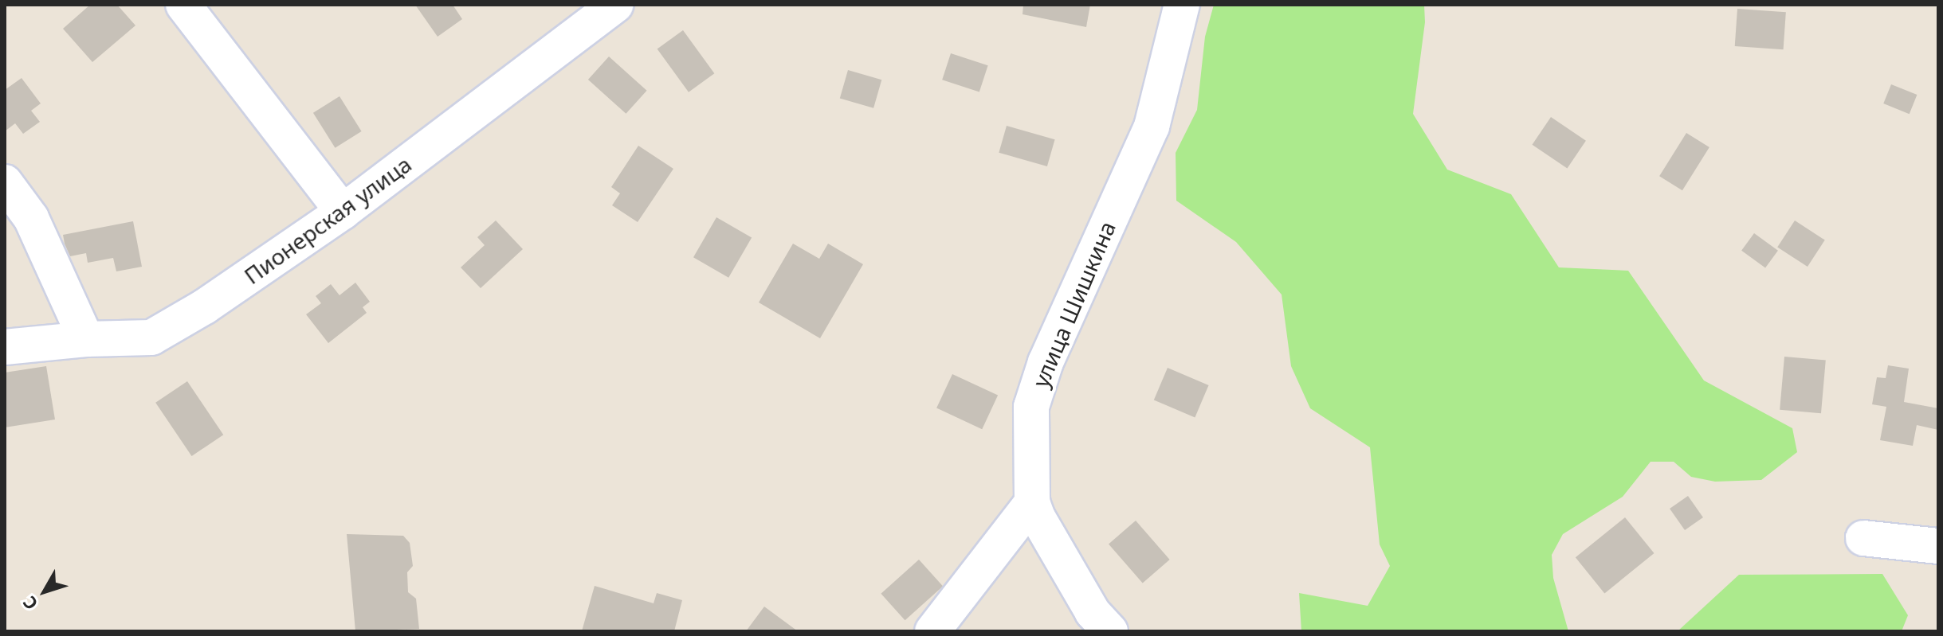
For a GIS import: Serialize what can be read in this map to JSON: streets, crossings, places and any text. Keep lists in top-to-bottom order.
{
  "streets": {
    "street": ["Пионерская улица", "улица Шишкина"]
  },
  "north": "bottom left"
}
